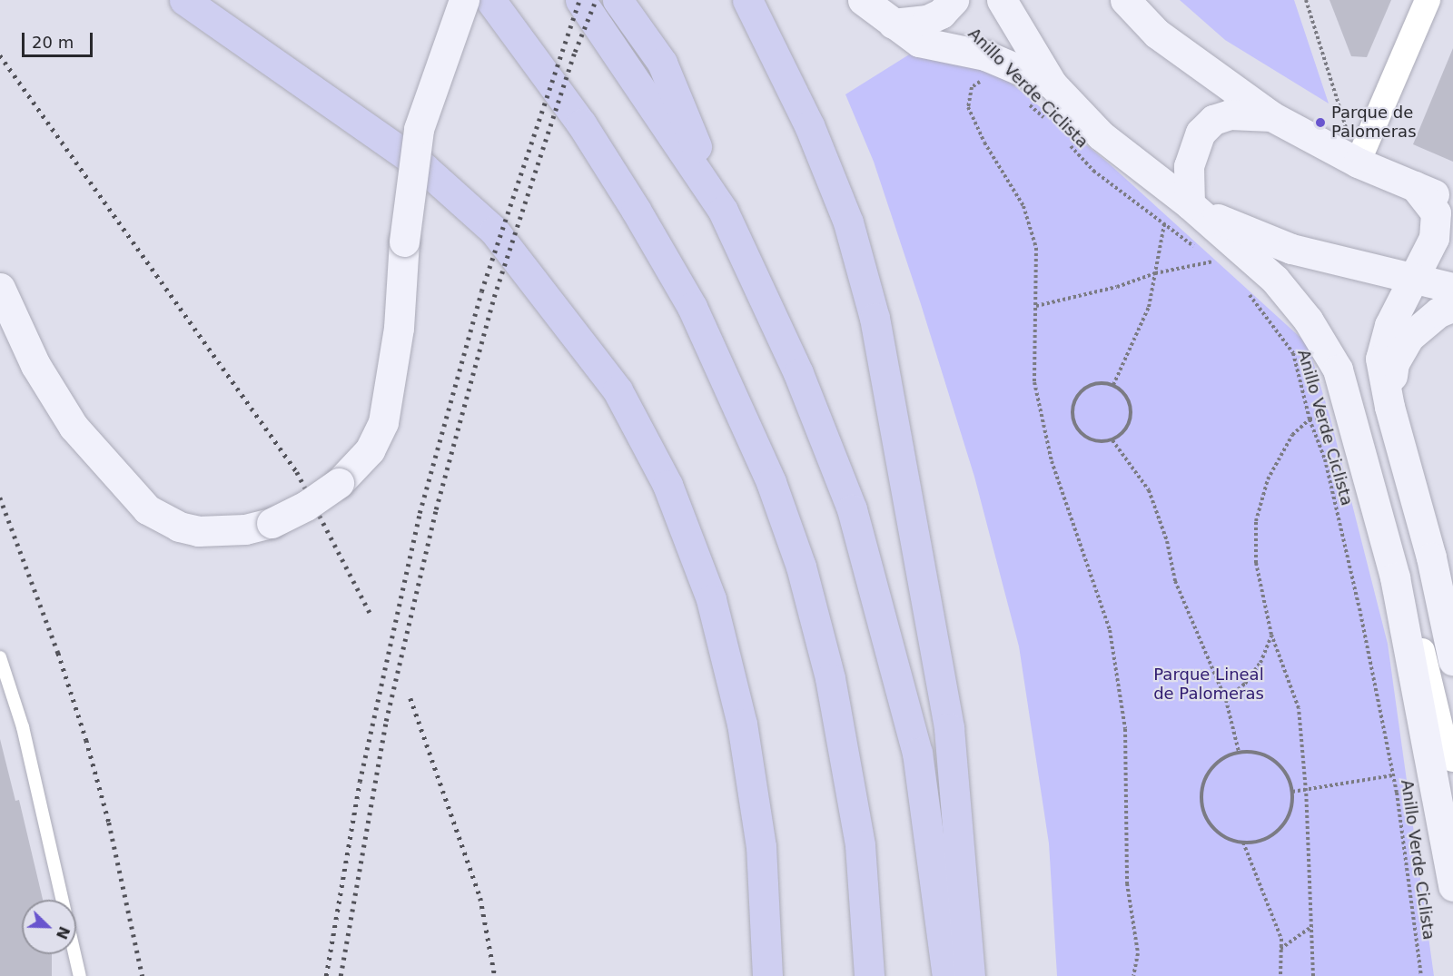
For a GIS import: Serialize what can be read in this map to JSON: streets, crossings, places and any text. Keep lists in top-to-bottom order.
{
  "streets": {
    "path": ["Anillo Verde Ciclista"]
  },
  "parks": ["Parque Lineal de Palomeras"],
  "places": ["Parque de Palomeras"],
  "scale_bar": "20 m",
  "north": "bottom right"
}
